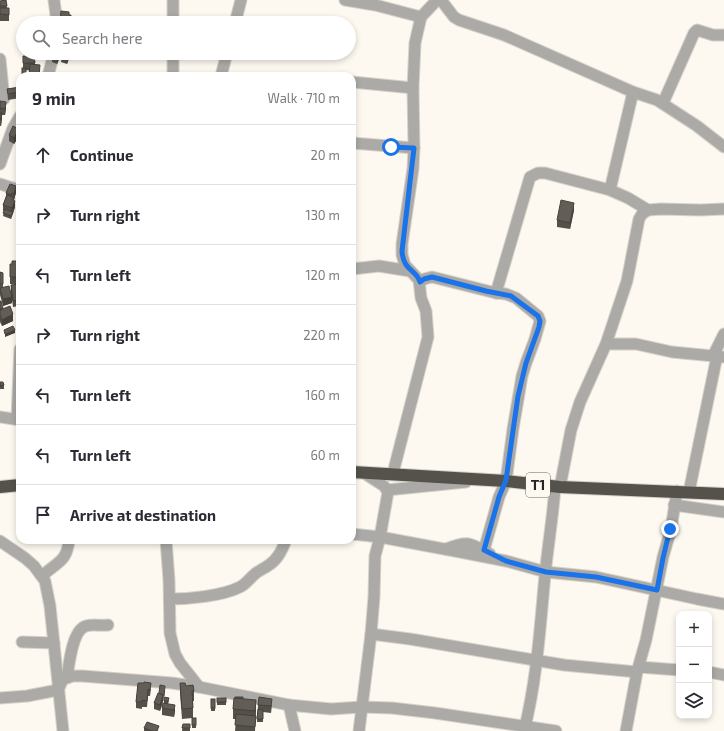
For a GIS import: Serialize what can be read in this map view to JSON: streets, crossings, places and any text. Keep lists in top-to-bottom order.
{
  "streets": {
    "highway": ["T1"]
  },
  "page": {
    "search": "Search here",
    "heading": ["9 min", "Walk · 710 m"],
    "list": [
      ["Continue", "20 m"],
      ["Turn right", "130 m"],
      ["Turn left", "120 m"],
      ["Turn right", "220 m"],
      ["Turn left", "160 m"],
      ["Turn left", "60 m"],
      "Arrive at destination"
    ],
    "map_buttons": ["+", "−"]
  }
}
